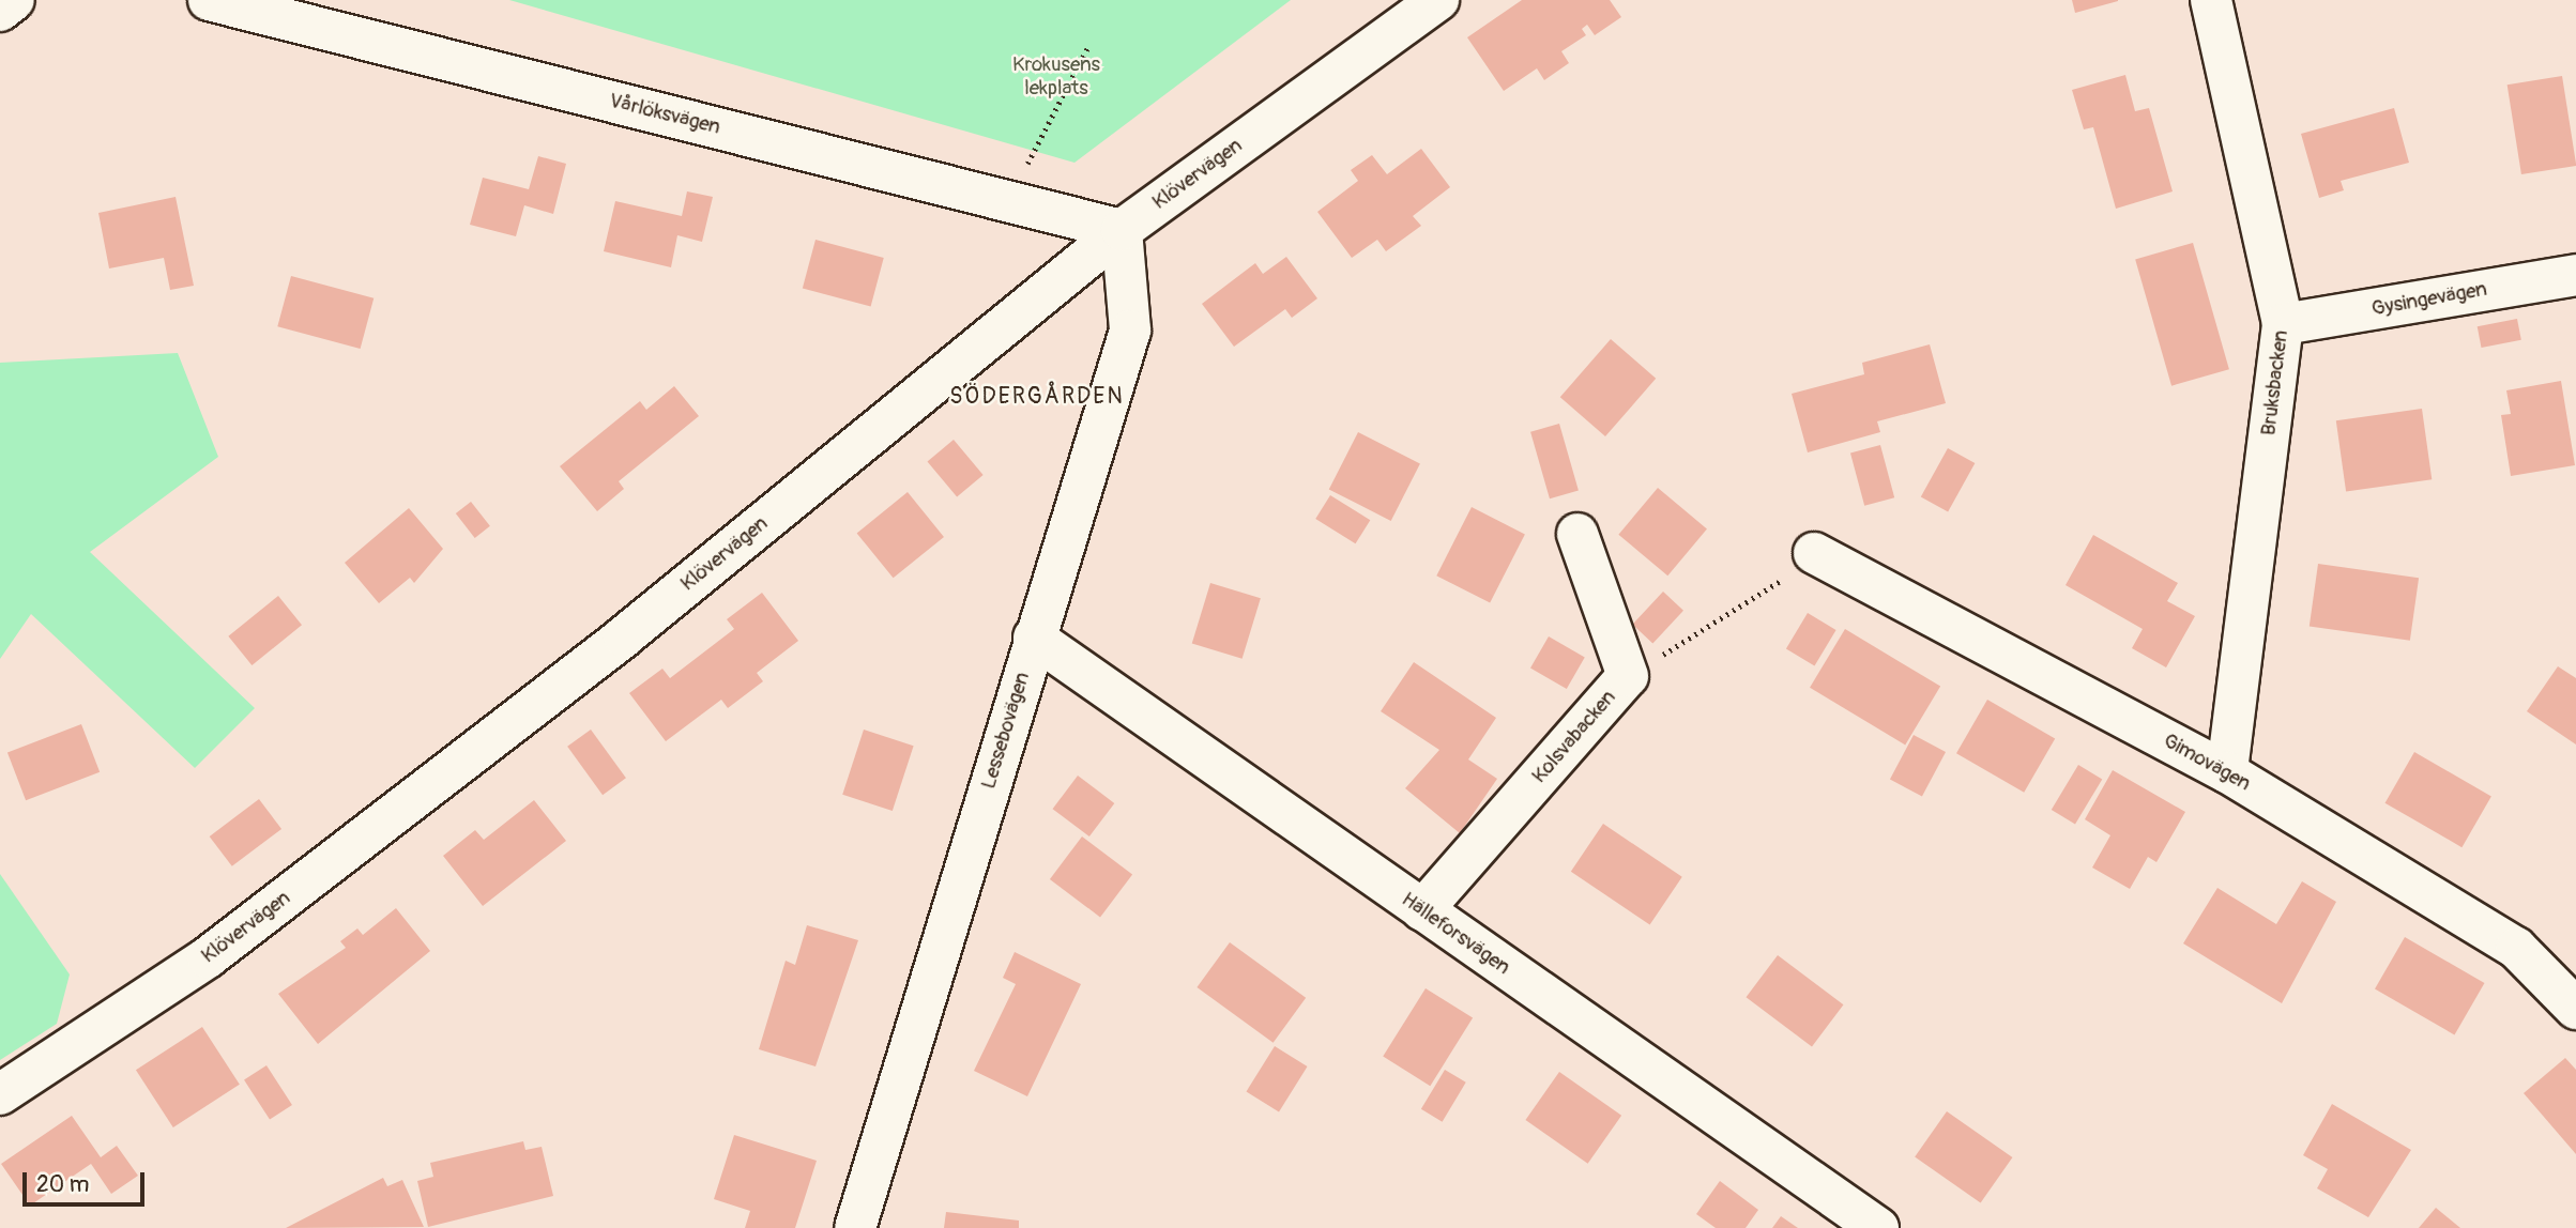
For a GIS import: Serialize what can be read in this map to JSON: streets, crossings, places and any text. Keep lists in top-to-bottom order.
{
  "streets": {
    "street": [
      "Vårlöksvägen",
      "Klövervägen",
      "Gysingevägen",
      "Bruksbacken",
      "Lessebovägen",
      "Kolsvabacken",
      "Gimovägen",
      "Hälleforsvägen"
    ]
  },
  "crossings": [
    ["Vårlöksvägen", "Klövervägen"],
    ["Vårlöksvägen", "Lessebovägen"],
    ["Klövervägen", "Lessebovägen"],
    ["Gysingevägen", "Bruksbacken"],
    ["Bruksbacken", "Gimovägen"],
    ["Lessebovägen", "Hälleforsvägen"],
    ["Kolsvabacken", "Hälleforsvägen"]
  ],
  "districts": ["SÖDERGÅRDEN"],
  "parks": ["Krokusens lekplats"],
  "scale_bar": "20 m"
}
